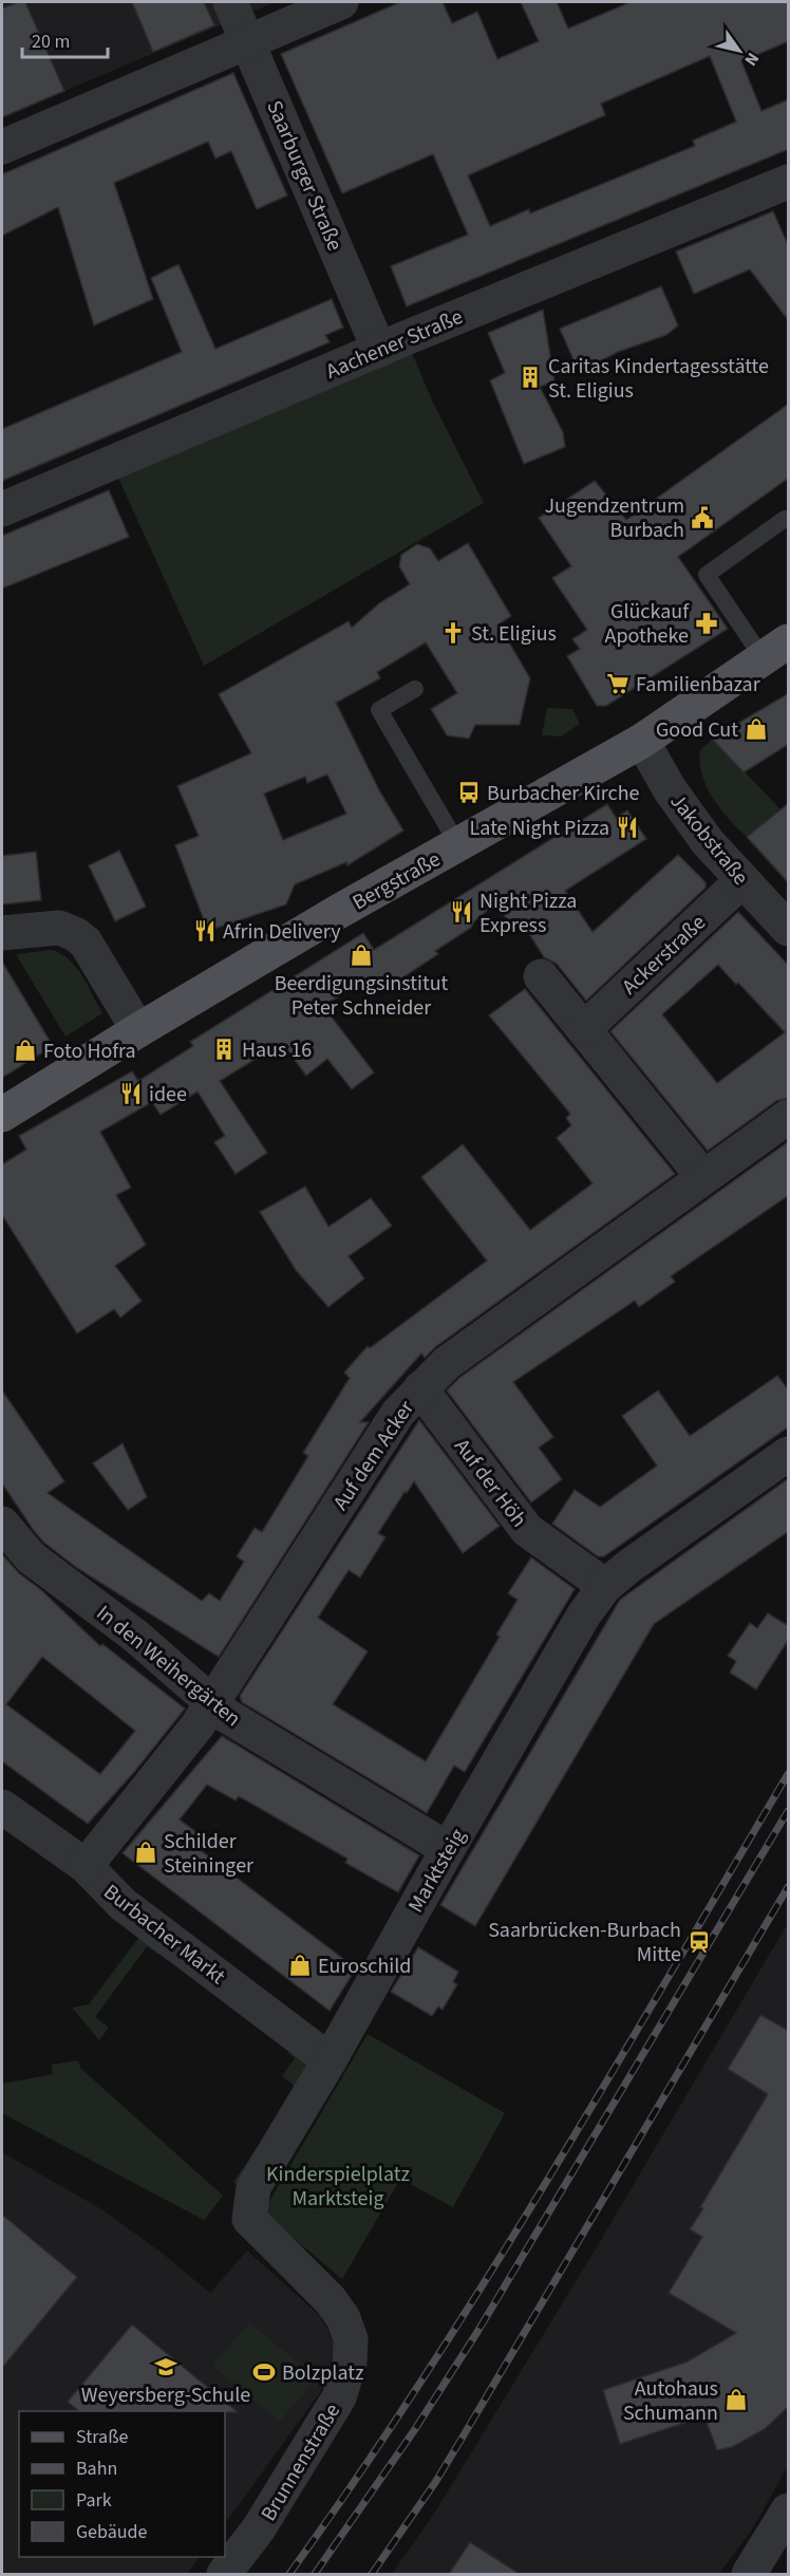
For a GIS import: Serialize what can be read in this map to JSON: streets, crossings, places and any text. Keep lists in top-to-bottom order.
{
  "streets": {
    "main road": ["Bergstraße"],
    "street": [
      "Saarburger Straße",
      "Aachener Straße",
      "Jakobstraße",
      "Ackerstraße",
      "Auf dem Acker",
      "Auf der Höh",
      "In den Weihergärten",
      "Marktsteig",
      "Burbacher Markt",
      "Brunnenstraße"
    ]
  },
  "crossings": [
    ["Saarburger Straße", "Aachener Straße"],
    ["Jakobstraße", "Bergstraße"],
    ["Jakobstraße", "Ackerstraße"],
    ["Auf dem Acker", "Auf der Höh"],
    ["Auf dem Acker", "In den Weihergärten"],
    ["Auf dem Acker", "Burbacher Markt"],
    ["Auf der Höh", "Marktsteig"],
    ["In den Weihergärten", "Marktsteig"],
    ["Marktsteig", "Burbacher Markt"],
    ["Marktsteig", "Brunnenstraße"]
  ],
  "parks": ["Kinderspielplatz Marktsteig"],
  "places": {
    "building": ["Caritas Kindertagesstätte St. Eligius", "Haus 16"],
    "public building": ["Jugendzentrum Burbach"],
    "pharmacy": ["Glückauf Apotheke"],
    "church": ["St. Eligius"],
    "supermarket": ["Familienbazar"],
    "shop": [
      "Good Cut",
      "Beerdigungsinstitut Peter Schneider",
      "Foto Hofra",
      "Schilder Steininger",
      "Euroschild",
      "Autohaus Schumann"
    ],
    "bus stop": ["Burbacher Kirche"],
    "restaurant": [
      "Late Night Pizza",
      "Night Pizza Express",
      "Afrin Delivery",
      "idee"
    ],
    "station": ["Saarbrücken-Burbach Mitte"],
    "school or university": ["Weyersberg-Schule"],
    "sports": ["Bolzplatz"]
  },
  "legend": [
    "Straße",
    "Bahn",
    "Park",
    "Gebäude"
  ],
  "scale_bar": "20 m",
  "north": "bottom right"
}
